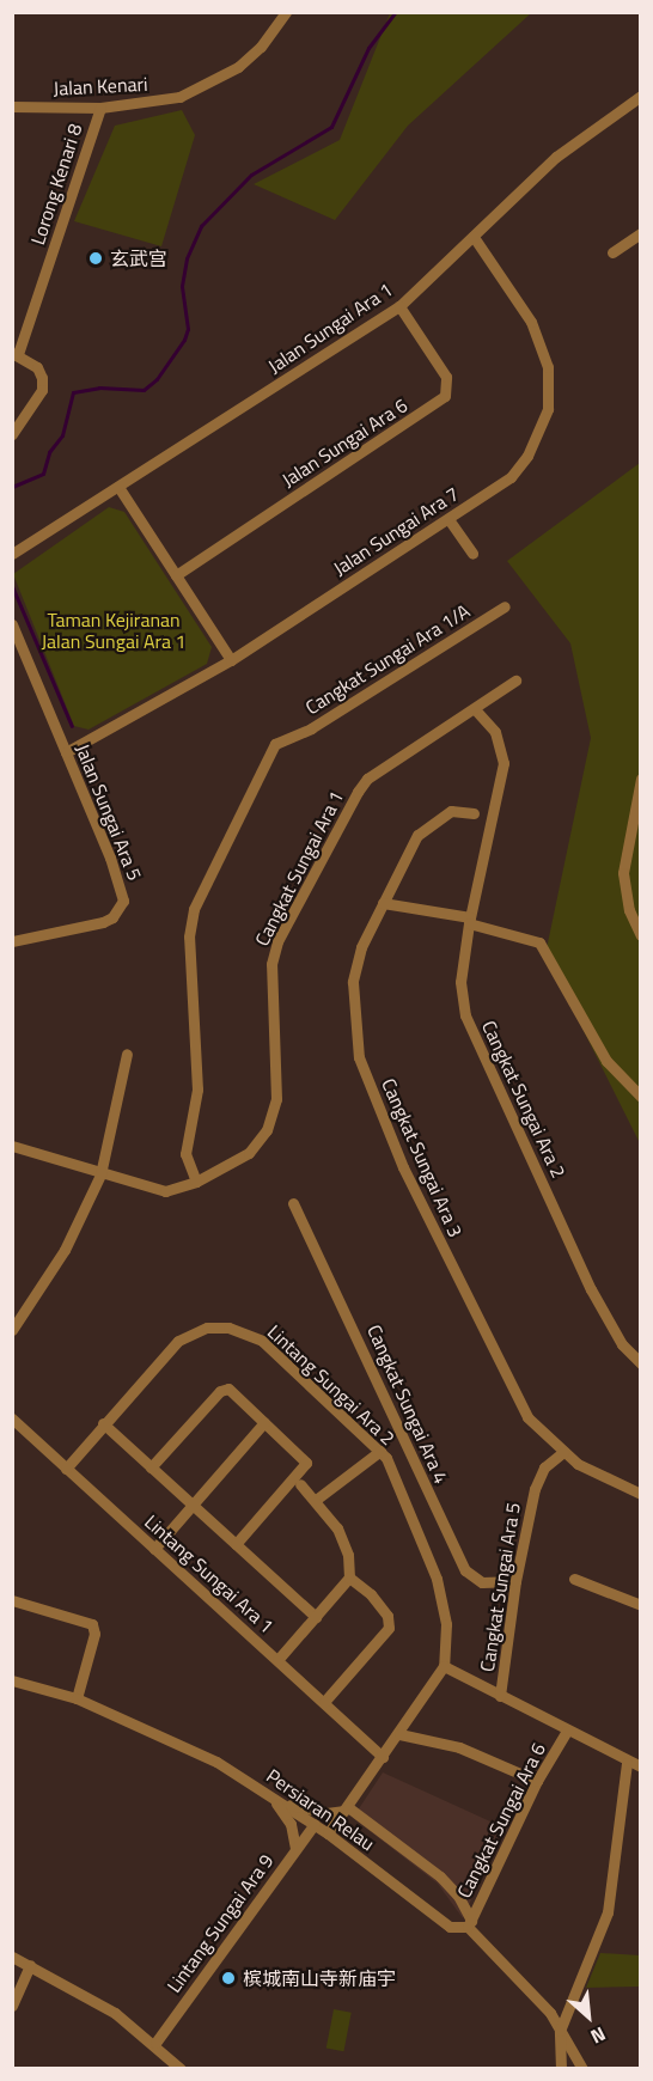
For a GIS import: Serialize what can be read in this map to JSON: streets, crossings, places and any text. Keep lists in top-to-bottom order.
{
  "streets": {
    "street": [
      "Jalan Kenari",
      "Lorong Kenari 8",
      "Jalan Sungai Ara 1",
      "Jalan Sungai Ara 6",
      "Jalan Sungai Ara 7",
      "Cangkat Sungai Ara 1/A",
      "Jalan Sungai Ara 5",
      "Cangkat Sungai Ara 1",
      "Cangkat Sungai Ara 2",
      "Cangkat Sungai Ara 3",
      "Lintang Sungai Ara 2",
      "Cangkat Sungai Ara 4",
      "Lintang Sungai Ara 1",
      "Cangkat Sungai Ara 5",
      "Persiaran Relau",
      "Cangkat Sungai Ara 6",
      "Lintang Sungai Ara 9"
    ]
  },
  "crossings": [
    ["Jalan Kenari", "Lorong Kenari 8"],
    ["Jalan Sungai Ara 1", "Jalan Sungai Ara 6"],
    ["Jalan Sungai Ara 1", "Jalan Sungai Ara 7"],
    ["Jalan Sungai Ara 7", "Jalan Sungai Ara 5"],
    ["Cangkat Sungai Ara 1/A", "Cangkat Sungai Ara 1"],
    ["Cangkat Sungai Ara 1", "Cangkat Sungai Ara 2"],
    ["Cangkat Sungai Ara 3", "Cangkat Sungai Ara 5"],
    ["Lintang Sungai Ara 2", "Lintang Sungai Ara 1"],
    ["Lintang Sungai Ara 2", "Persiaran Relau"],
    ["Lintang Sungai Ara 2", "Cangkat Sungai Ara 6"],
    ["Cangkat Sungai Ara 4", "Cangkat Sungai Ara 5"],
    ["Cangkat Sungai Ara 5", "Cangkat Sungai Ara 6"],
    ["Persiaran Relau", "Cangkat Sungai Ara 6"],
    ["Persiaran Relau", "Lintang Sungai Ara 9"]
  ],
  "parks": ["Taman Kejiranan Jalan Sungai Ara 1"],
  "places": ["玄武宫", "槟城南山寺新庙宇"],
  "north": "bottom right"
}
